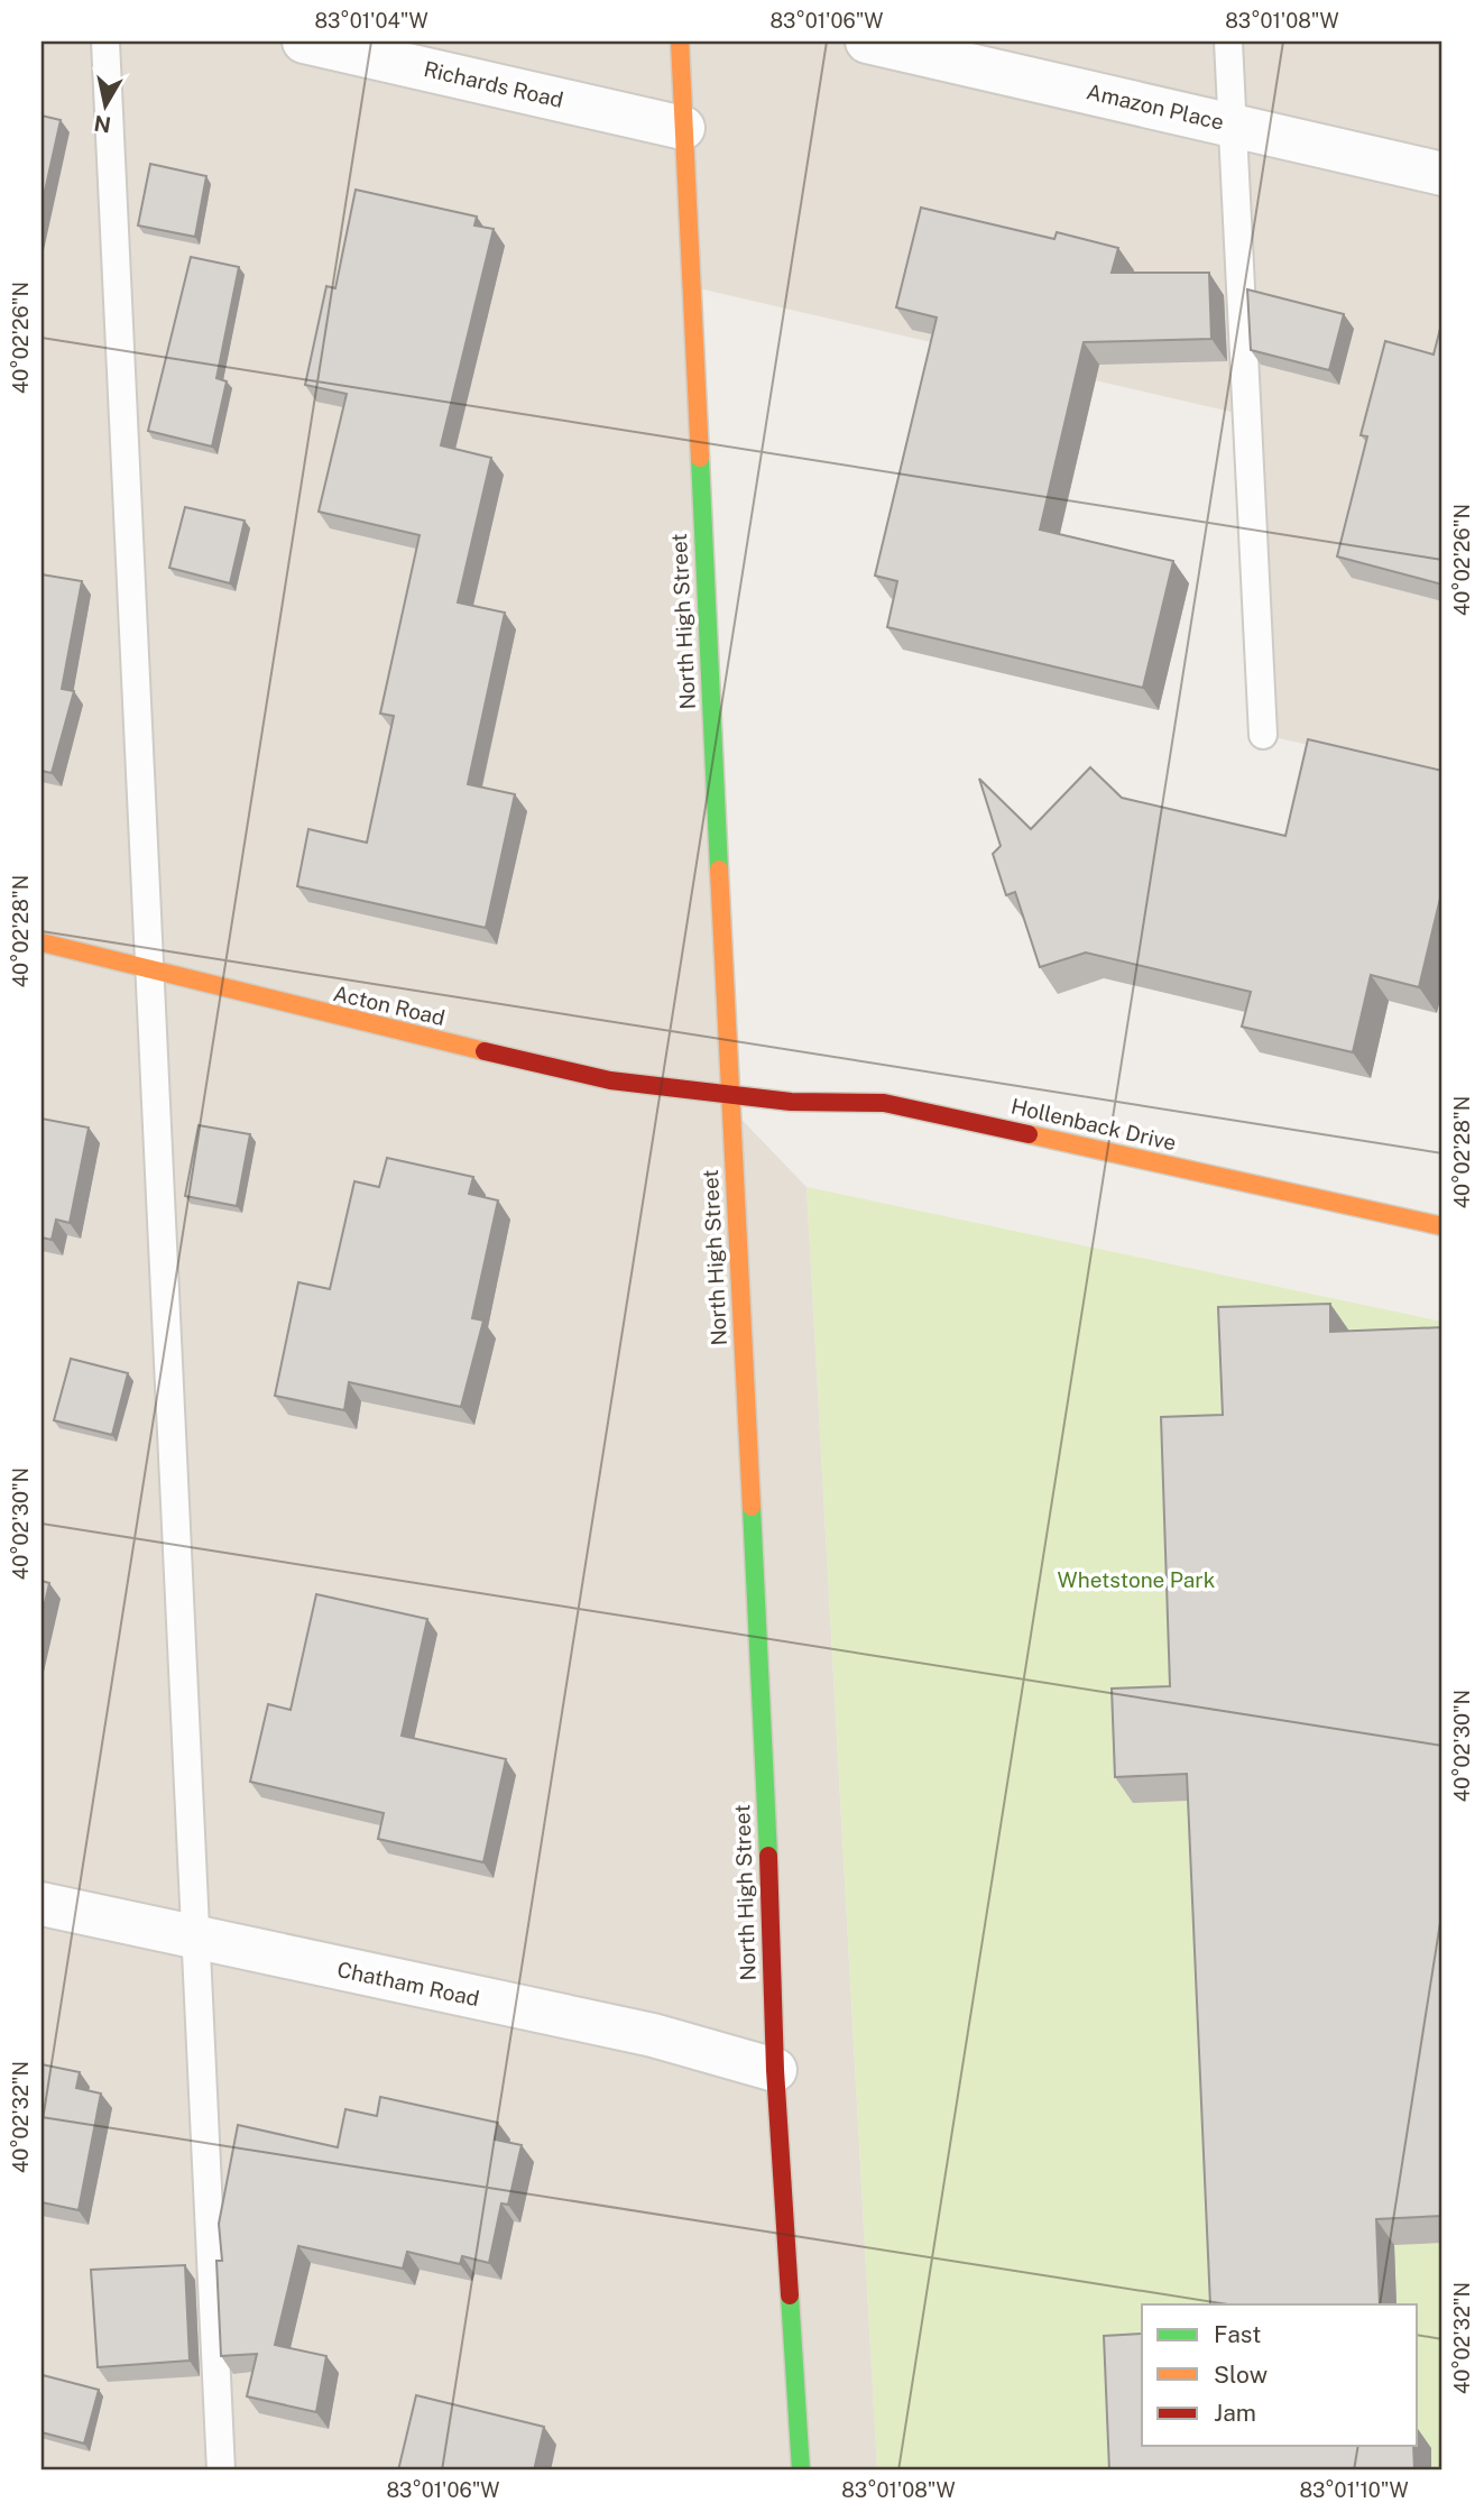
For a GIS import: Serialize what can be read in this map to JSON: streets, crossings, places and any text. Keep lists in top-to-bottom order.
{
  "streets": {
    "main road": ["North High Street", "Acton Road", "Hollenback Drive"],
    "street": ["Richards Road", "Amazon Place", "Chatham Road"]
  },
  "crossings": [
    ["Richards Road", "North High Street"],
    ["North High Street", "Acton Road"],
    ["North High Street", "Hollenback Drive"],
    ["North High Street", "Chatham Road"],
    ["Acton Road", "Hollenback Drive"]
  ],
  "parks": ["Whetstone Park"],
  "legend": ["Fast", "Slow", "Jam"],
  "north": "bottom",
  "coordinates": [
    "83°01'04\"W",
    "83°01'06\"W",
    "83°01'08\"W",
    "40°02'26\"N",
    "40°02'28\"N",
    "40°02'30\"N",
    "40°02'32\"N",
    "83°01'10\"W"
  ]
}
